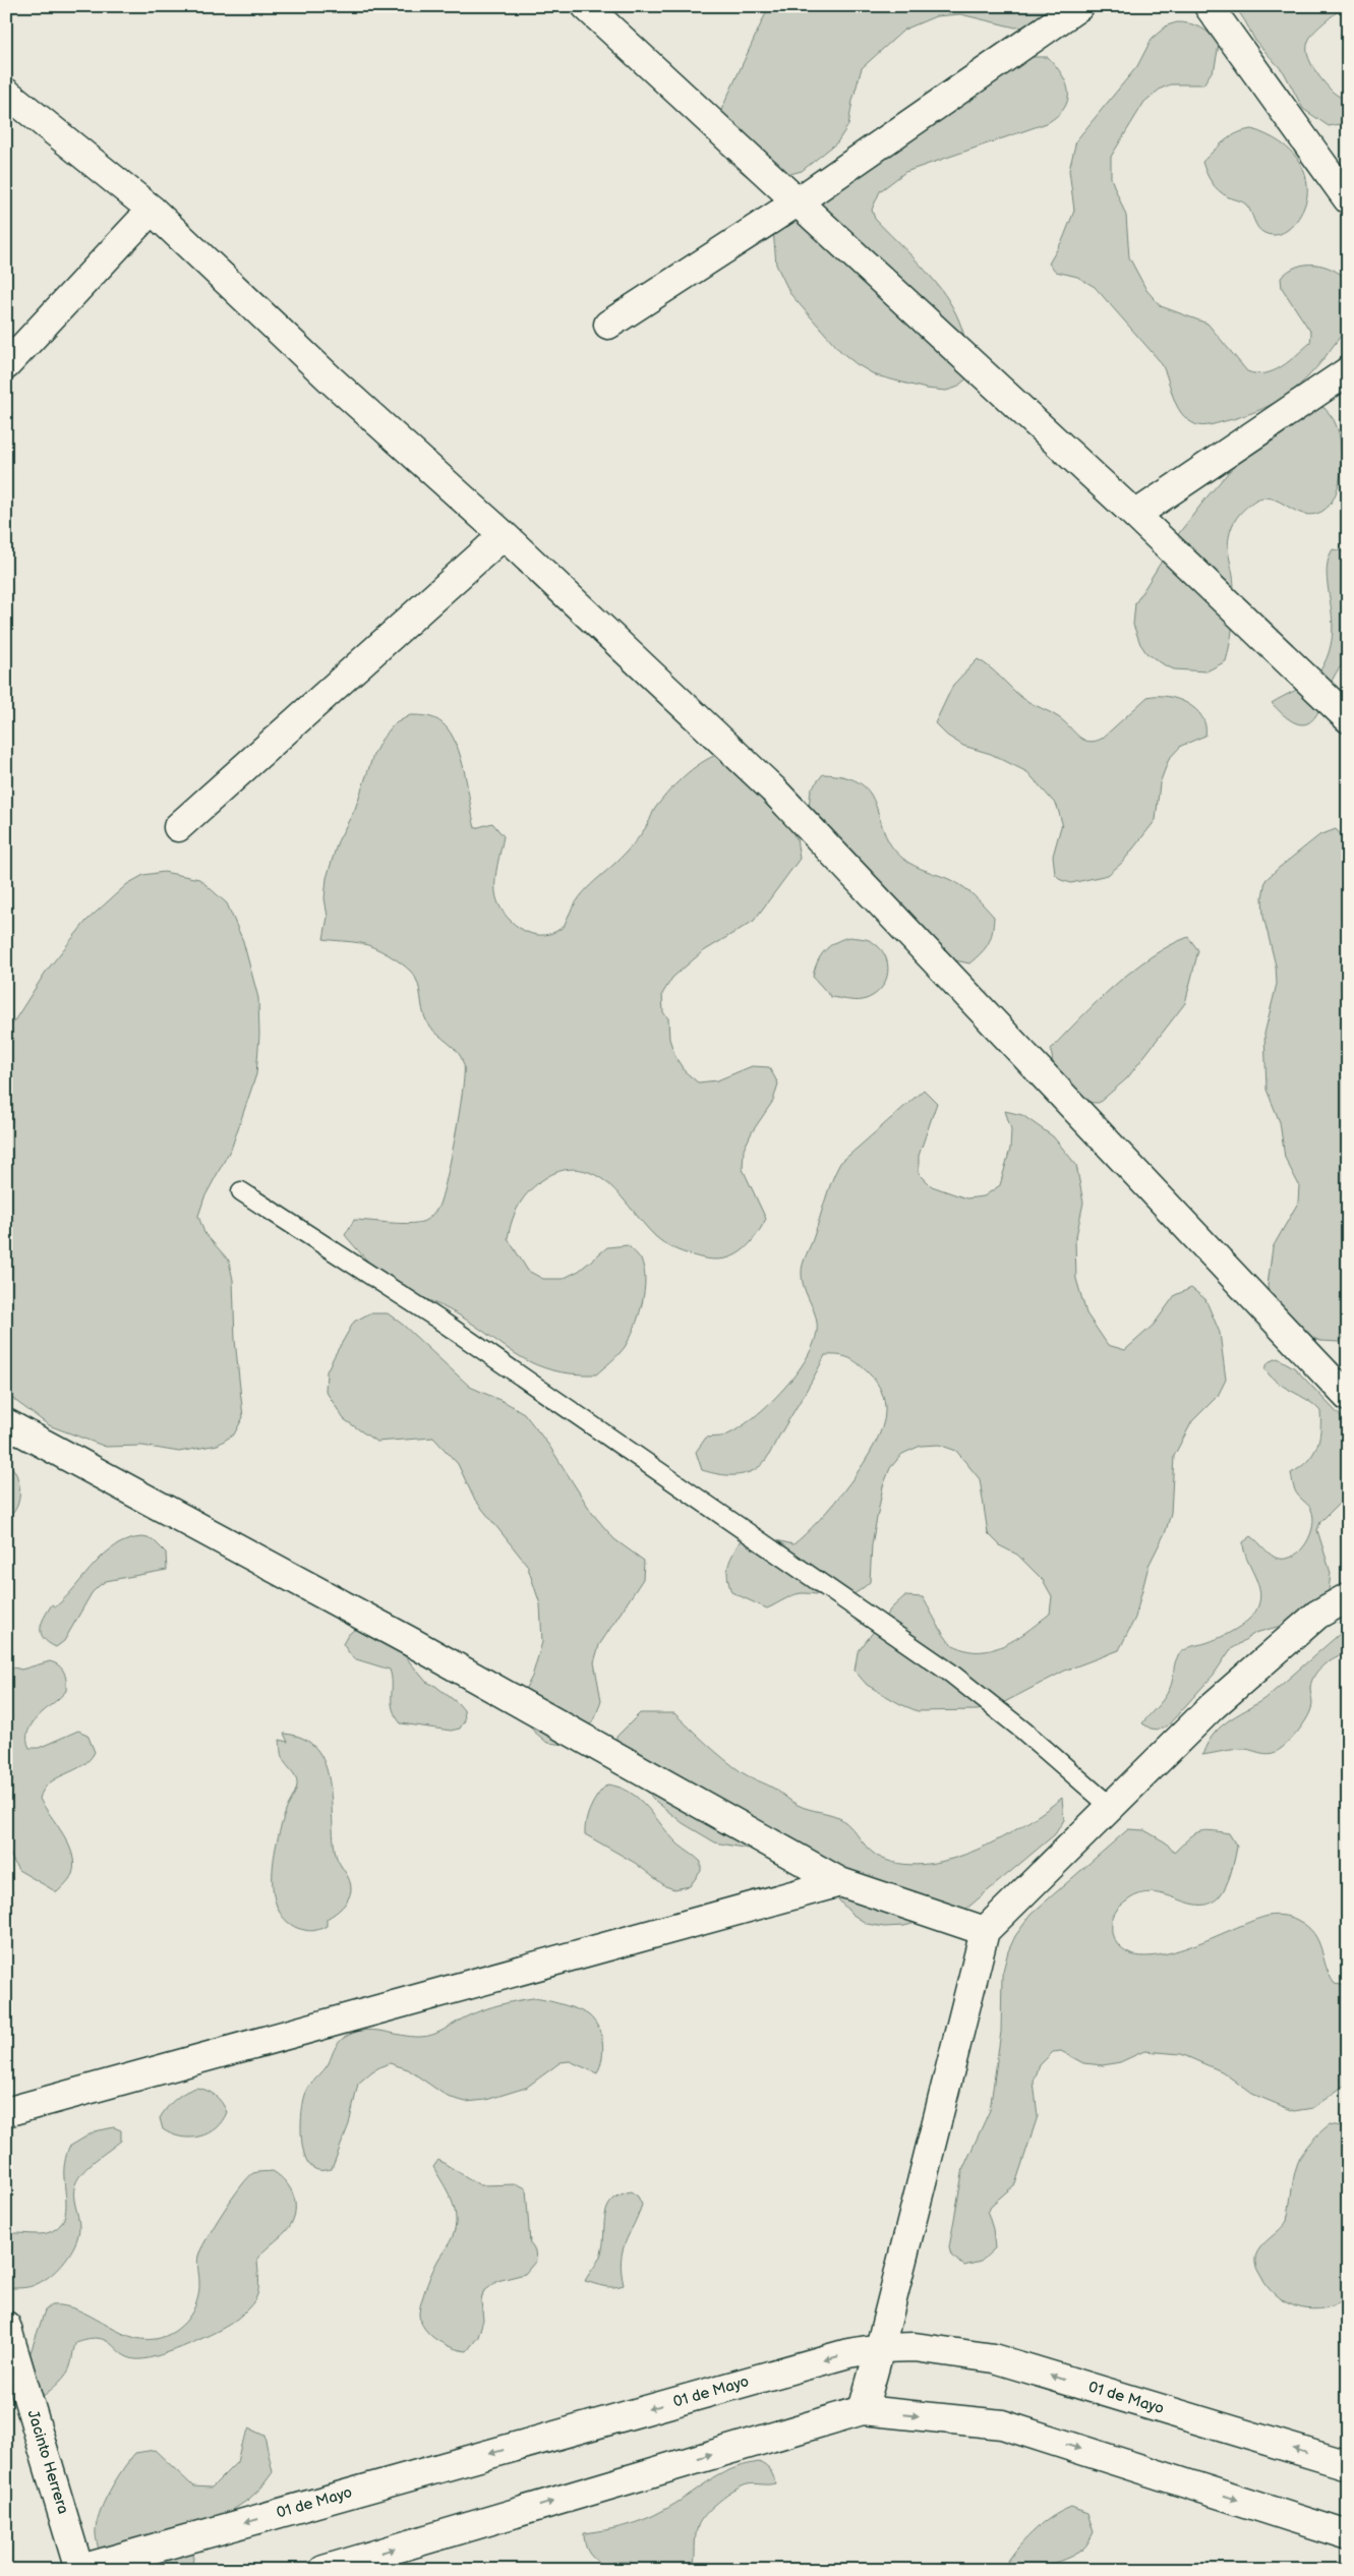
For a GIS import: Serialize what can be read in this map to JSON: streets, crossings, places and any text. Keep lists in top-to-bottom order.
{
  "streets": {
    "street": ["01 de Mayo", "Jacinto Herrera"]
  },
  "crossings": [
    ["01 de Mayo", "Jacinto Herrera"]
  ]
}
